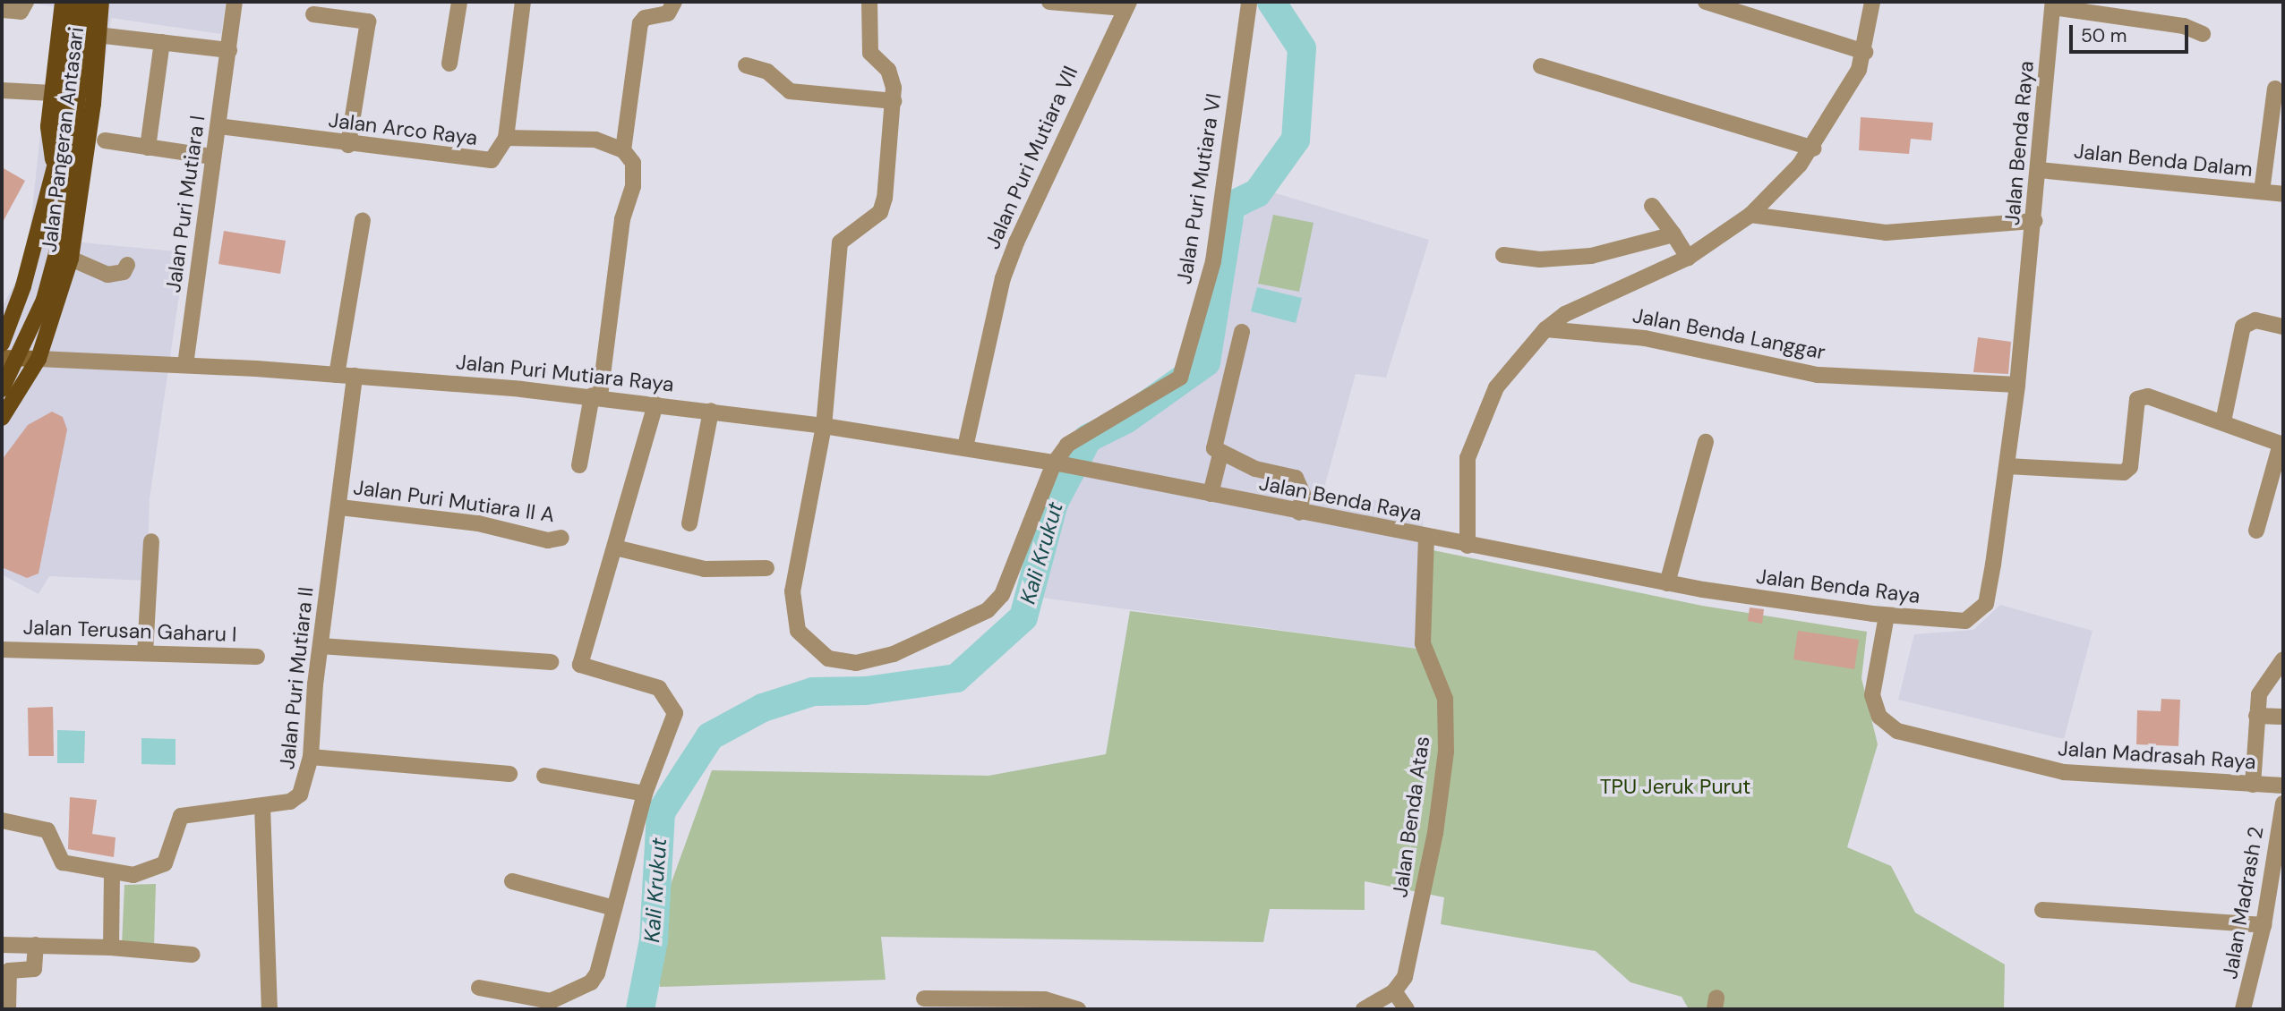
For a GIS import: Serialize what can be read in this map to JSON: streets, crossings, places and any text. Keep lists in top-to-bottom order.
{
  "streets": {
    "main road": ["Jalan Pangeran Antasari"],
    "street": [
      "Jalan Arco Raya",
      "Jalan Benda Raya",
      "Jalan Puri Mutiara VII",
      "Jalan Benda Dalam",
      "Jalan Puri Mutiara VI",
      "Jalan Puri Mutiara I",
      "Jalan Benda Langgar",
      "Jalan Puri Mutiara Raya",
      "Jalan Puri Mutiara II A",
      "Jalan Terusan Gaharu I",
      "Jalan Puri Mutiara II",
      "Jalan Madrasah Raya",
      "Jalan Benda Atas",
      "Jalan Madrash 2"
    ]
  },
  "crossings": [
    ["Jalan Arco Raya", "Jalan Puri Mutiara I"],
    ["Jalan Pangeran Antasari", "Jalan Puri Mutiara Raya"],
    ["Jalan Benda Raya", "Jalan Benda Dalam"],
    ["Jalan Benda Raya", "Jalan Benda Langgar"],
    ["Jalan Benda Raya", "Jalan Puri Mutiara Raya"],
    ["Jalan Benda Raya", "Jalan Madrasah Raya"],
    ["Jalan Benda Raya", "Jalan Benda Atas"],
    ["Jalan Puri Mutiara VII", "Jalan Puri Mutiara Raya"],
    ["Jalan Puri Mutiara VI", "Jalan Puri Mutiara Raya"],
    ["Jalan Puri Mutiara I", "Jalan Puri Mutiara Raya"],
    ["Jalan Puri Mutiara Raya", "Jalan Puri Mutiara II"],
    ["Jalan Puri Mutiara II A", "Jalan Puri Mutiara II"]
  ],
  "water": ["Kali Krukut"],
  "parks": ["TPU Jeruk Purut"],
  "scale_bar": "50 m"
}
